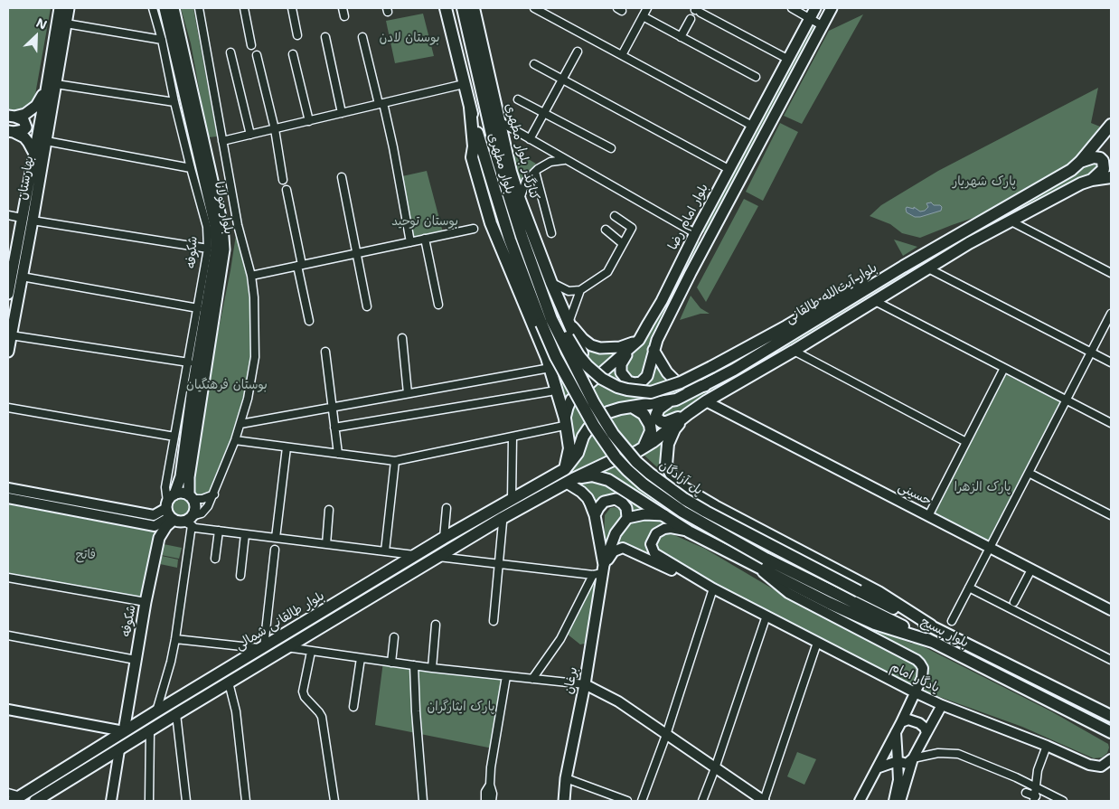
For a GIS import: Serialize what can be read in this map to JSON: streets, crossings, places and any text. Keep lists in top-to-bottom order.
{
  "streets": {
    "main road": [
      "کنارگذر بلوار مطهری",
      "بلوار مطهری",
      "بهارستان",
      "بلوار مولانا",
      "بلوار امام رضا",
      "شکوفه",
      "بلوار آیت‌الله طالقانی",
      "پل آزادگان",
      "بلوار طالقانی شمالی",
      "بلوار بسیج",
      "برغان"
    ],
    "street": ["حسینی", "یادگار امام"]
  },
  "crossings": [
    ["بلوار مطهری", "پل آزادگان"],
    ["بلوار مولانا", "شکوفه"],
    ["شکوفه", "بلوار طالقانی شمالی"],
    ["بلوار آیت‌الله طالقانی", "بلوار طالقانی شمالی"],
    ["پل آزادگان", "بلوار بسیج"],
    ["بلوار طالقانی شمالی", "برغان"]
  ],
  "parks": [
    "بوستان لادن",
    "پارک شهریار",
    "بوستان توحید",
    "بوستان فرهنگیان",
    "پارک الزهرا",
    "فاتح",
    "پارک ایثارگران"
  ],
  "north": "top right"
}
